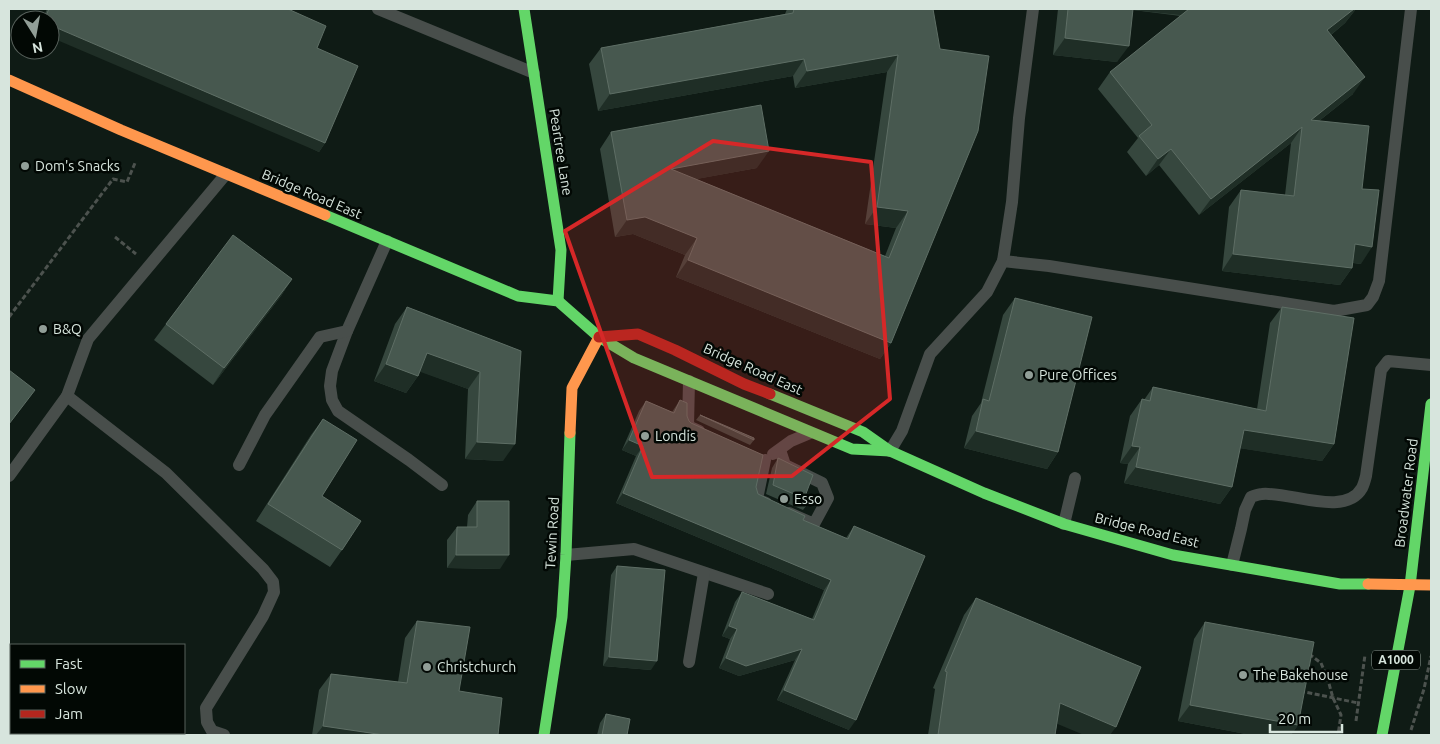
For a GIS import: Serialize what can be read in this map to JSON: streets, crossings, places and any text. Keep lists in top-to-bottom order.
{
  "streets": {
    "street": [
      "Peartree Lane",
      "Bridge Road East",
      "Broadwater Road",
      "Tewin Road",
      "A1000"
    ]
  },
  "crossings": [
    ["Peartree Lane", "Bridge Road East"],
    ["Bridge Road East", "Broadwater Road"],
    ["Bridge Road East", "Tewin Road"],
    ["Bridge Road East", "A1000"],
    ["Broadwater Road", "A1000"]
  ],
  "places": [
    "Dom's Snacks",
    "B&Q",
    "Pure Offices",
    "Londis",
    "Esso",
    "Christchurch",
    "The Bakehouse"
  ],
  "legend": ["Fast", "Slow", "Jam"],
  "scale_bar": "20 m",
  "north": "bottom"
}
